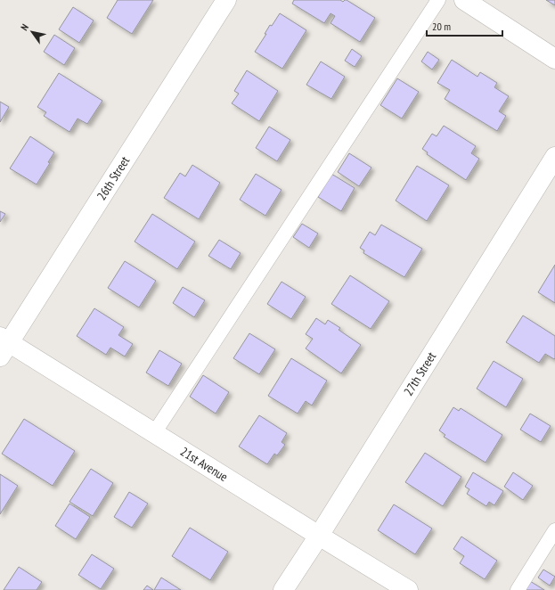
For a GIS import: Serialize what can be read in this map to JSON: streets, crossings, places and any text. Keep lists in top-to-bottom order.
{
  "streets": {
    "street": ["26th Street", "27th Street", "21st Avenue"]
  },
  "crossings": [
    ["26th Street", "21st Avenue"],
    ["27th Street", "21st Avenue"]
  ],
  "scale_bar": "20 m",
  "north": "top left"
}
